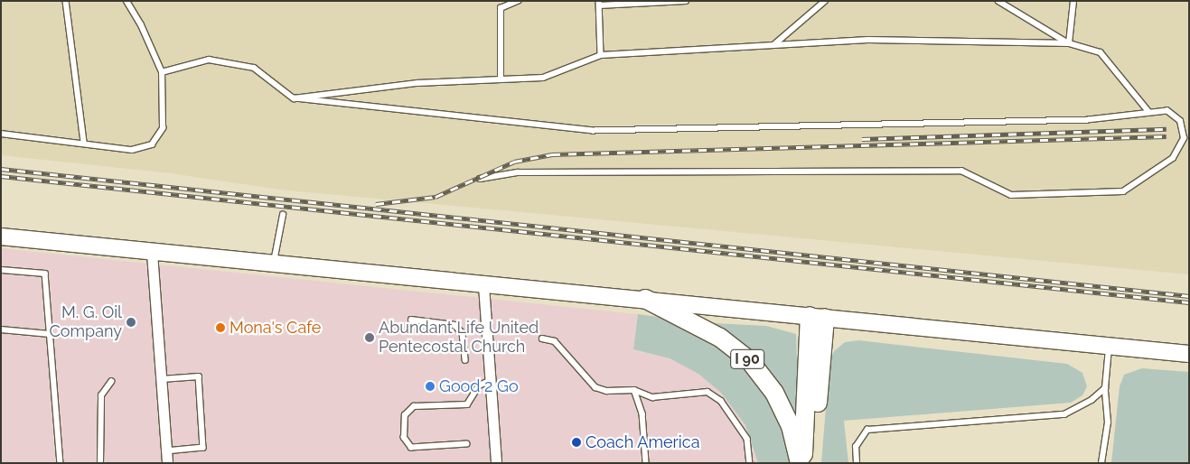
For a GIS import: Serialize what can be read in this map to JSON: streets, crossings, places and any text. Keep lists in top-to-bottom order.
{
  "streets": {
    "highway": ["I 90"]
  },
  "places": [
    "M. G. Oil Company",
    "Mona's Cafe",
    "Abundant Life United Pentecostal Church",
    "Good 2 Go",
    "Coach America"
  ]
}
